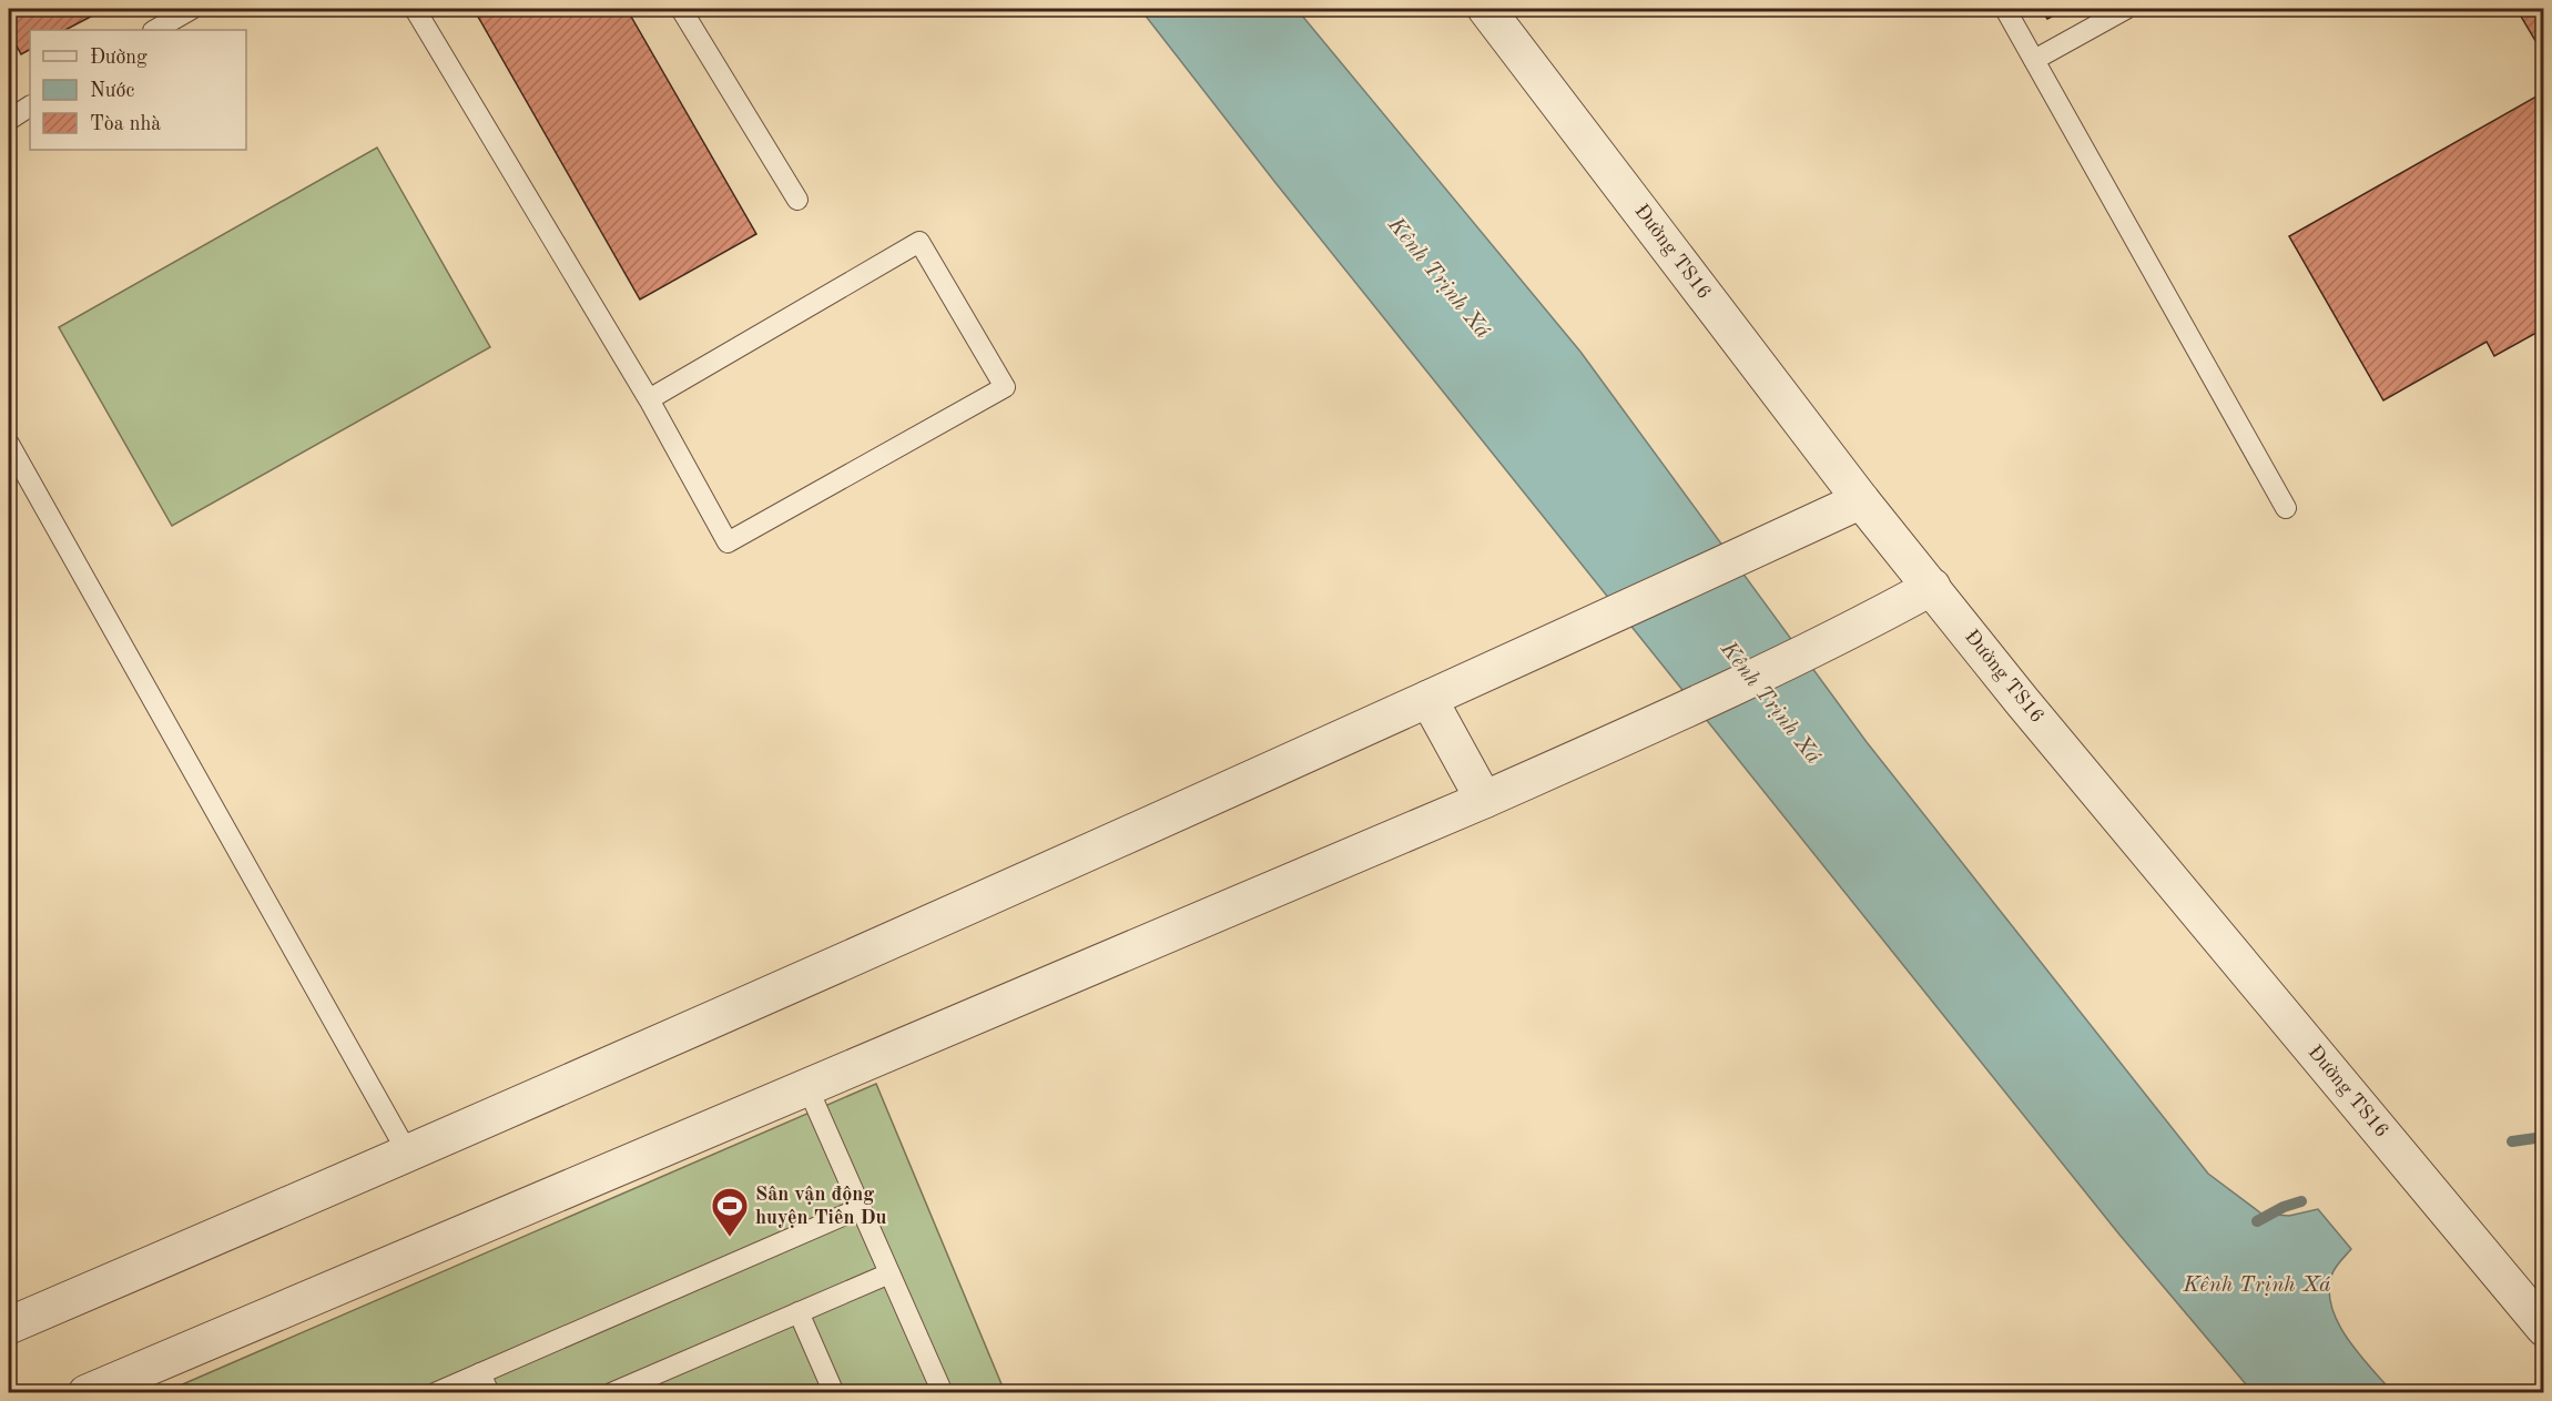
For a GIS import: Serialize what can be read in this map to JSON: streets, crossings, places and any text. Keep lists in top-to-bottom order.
{
  "streets": {
    "street": ["Đường TS16"]
  },
  "water": ["Kênh Trịnh Xá"],
  "places": {
    "sports": ["Sân vận động huyện Tiên Du"]
  },
  "legend": ["Đường", "Nước", "Tòa nhà"]
}
